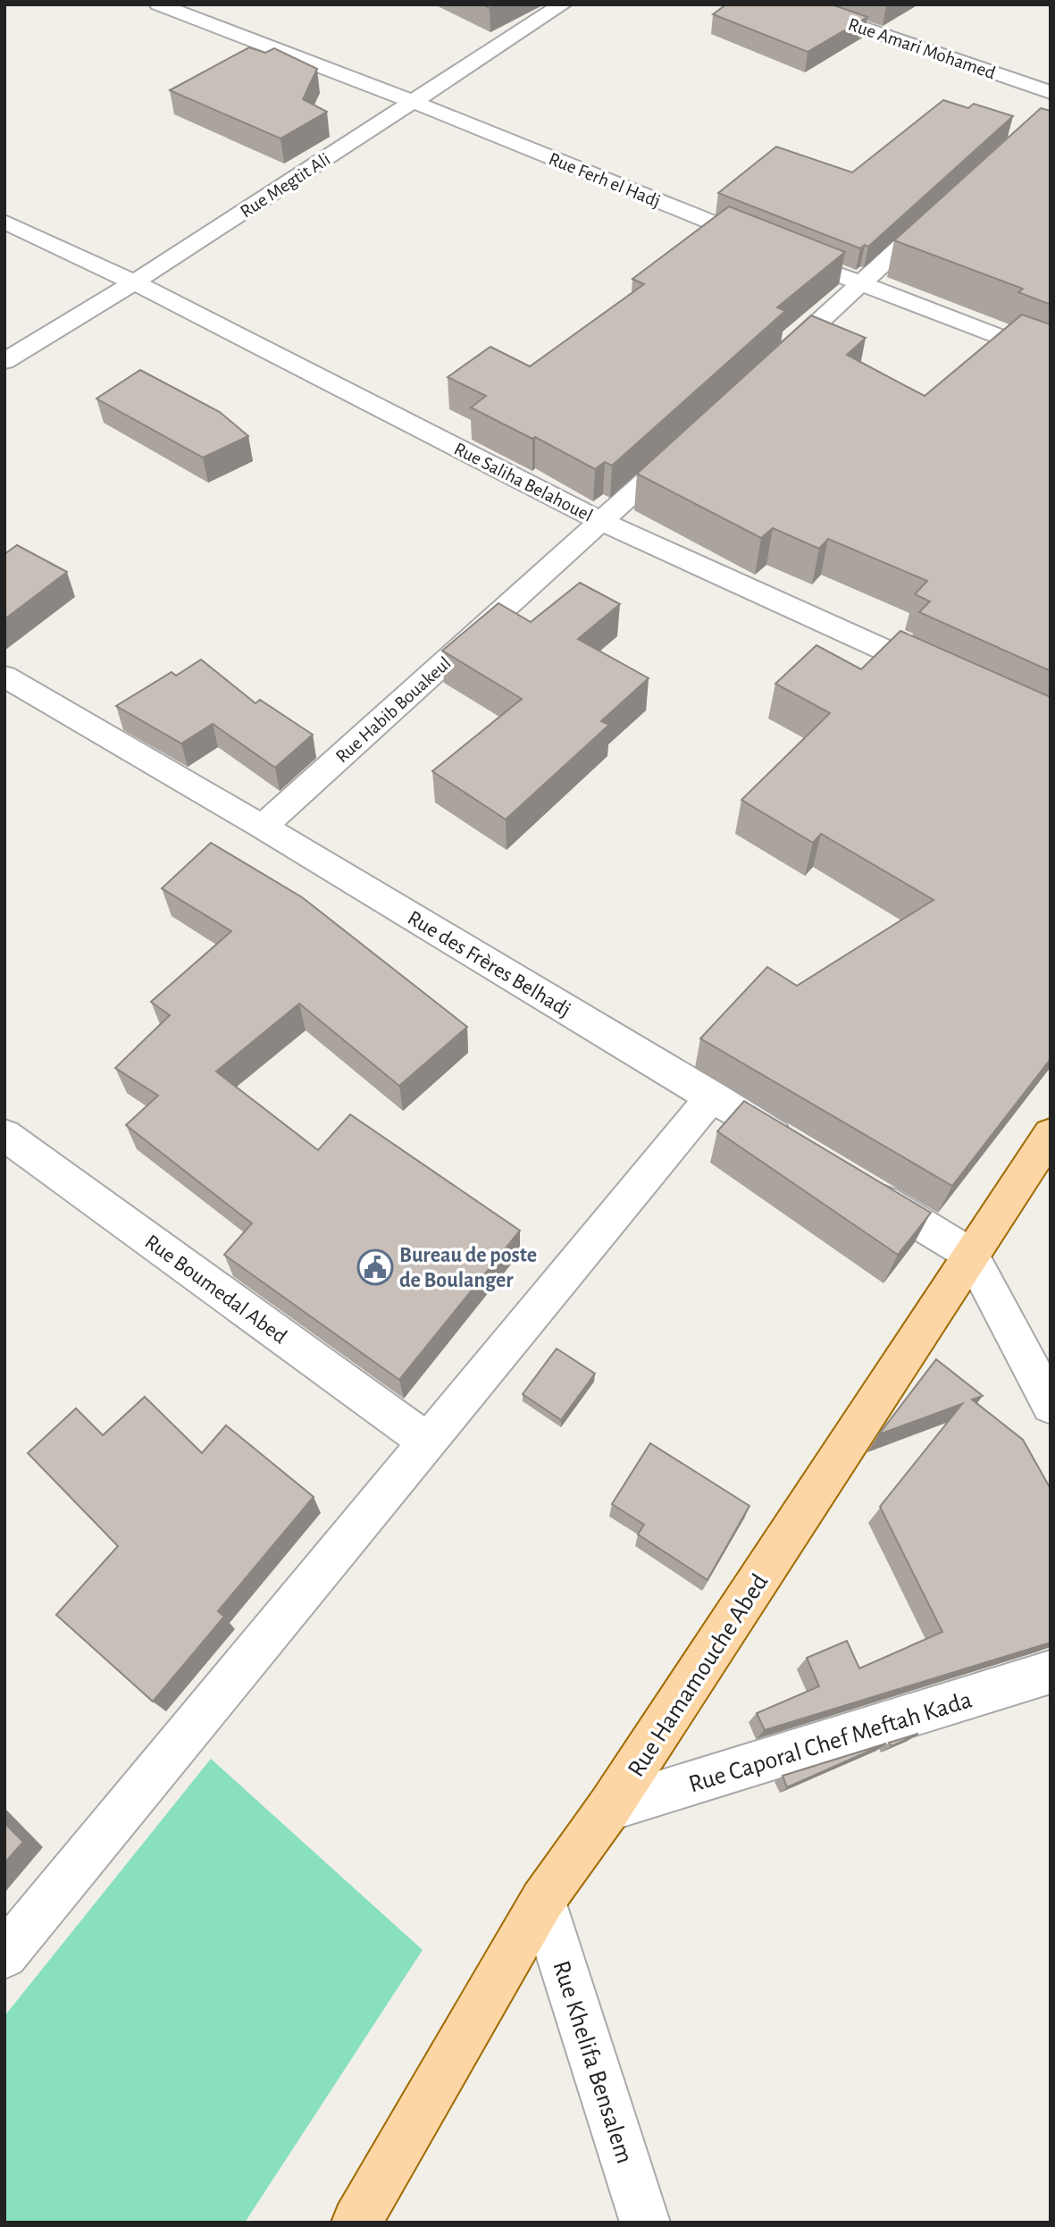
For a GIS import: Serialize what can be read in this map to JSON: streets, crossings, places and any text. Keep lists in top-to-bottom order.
{
  "streets": {
    "main road": ["Rue Hamamouche Abed"],
    "street": [
      "Rue Amari Mohamed",
      "Rue Ferh el Hadj",
      "Rue Megtit Ali",
      "Rue Saliha Belahouel",
      "Rue Habib Bouakeul",
      "Rue des Frères Belhadj",
      "Rue Boumedal Abed",
      "Rue Caporal Chef Meftah Kada",
      "Rue Khelifa Bensalem"
    ]
  },
  "crossings": [
    ["Rue Ferh el Hadj", "Rue Megtit Ali"],
    ["Rue Megtit Ali", "Rue Saliha Belahouel"],
    ["Rue Saliha Belahouel", "Rue Habib Bouakeul"],
    ["Rue Habib Bouakeul", "Rue des Frères Belhadj"],
    ["Rue Hamamouche Abed", "Rue Caporal Chef Meftah Kada"],
    ["Rue Hamamouche Abed", "Rue Khelifa Bensalem"]
  ],
  "places": {
    "public building": ["Bureau de poste de Boulanger"]
  }
}
